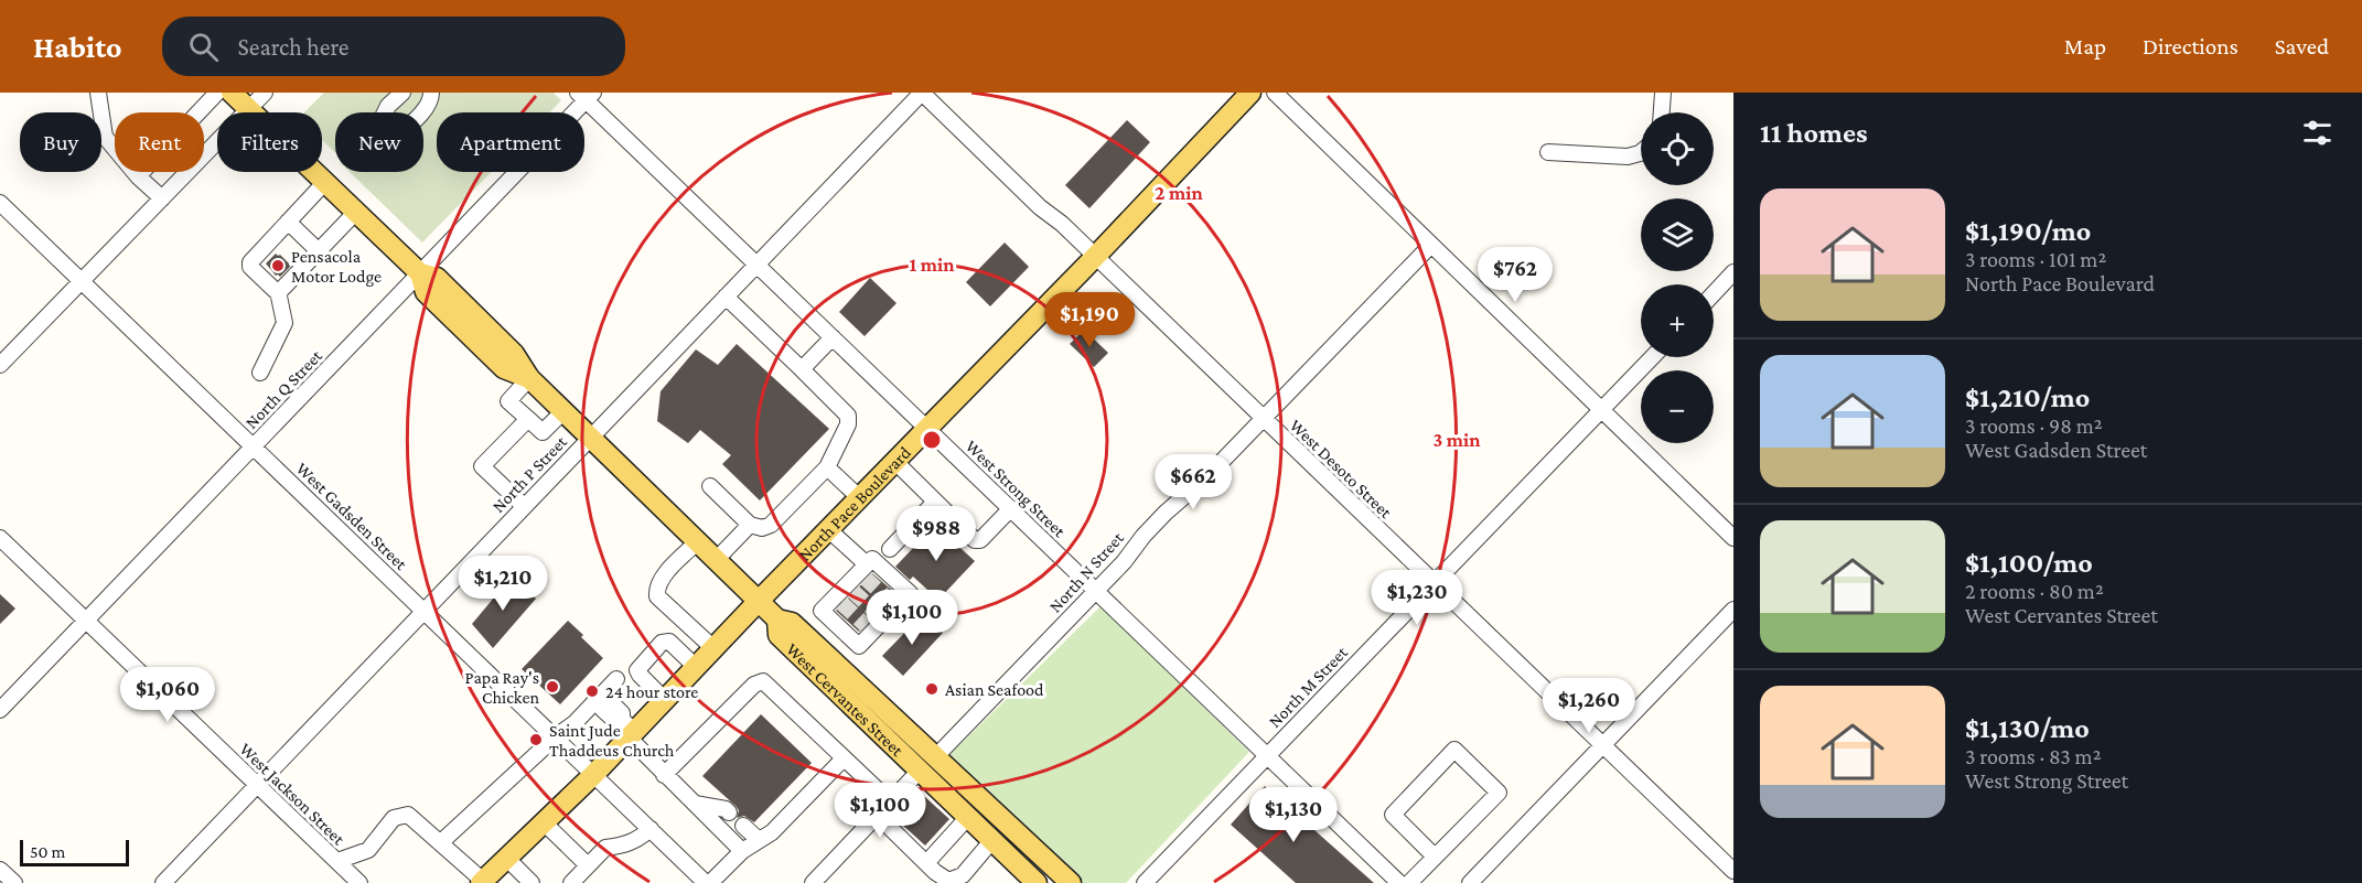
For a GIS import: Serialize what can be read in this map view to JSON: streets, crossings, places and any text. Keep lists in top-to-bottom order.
{
  "streets": {
    "main road": ["North Pace Boulevard", "West Cervantes Street"],
    "street": [
      "North Q Street",
      "West Desoto Street",
      "North P Street",
      "West Strong Street",
      "West Gadsden Street",
      "North N Street",
      "North M Street",
      "West Jackson Street"
    ]
  },
  "crossings": [
    ["North Q Street", "West Strong Street"],
    ["North Q Street", "West Gadsden Street"],
    ["North Q Street", "West Cervantes Street"],
    ["North Q Street", "West Jackson Street"],
    ["West Desoto Street", "North P Street"],
    ["West Desoto Street", "North Pace Boulevard"],
    ["West Desoto Street", "North N Street"],
    ["West Desoto Street", "North M Street"],
    ["North P Street", "West Strong Street"],
    ["North P Street", "West Gadsden Street"],
    ["North P Street", "West Cervantes Street"],
    ["North P Street", "West Jackson Street"],
    ["West Strong Street", "North Pace Boulevard"],
    ["West Strong Street", "North N Street"],
    ["West Strong Street", "North M Street"],
    ["North Pace Boulevard", "West Gadsden Street"],
    ["North Pace Boulevard", "West Cervantes Street"],
    ["North N Street", "West Cervantes Street"]
  ],
  "places": [
    "Pensacola Motor Lodge",
    "Papa Ray's Chicken",
    "Asian Seafood",
    "24 hour store",
    "Saint Jude Thaddeus Church"
  ],
  "scale_bar": "50 m",
  "page": {
    "header": "Habito",
    "search": "Search here",
    "nav": ["Map", "Directions", "Saved"],
    "heading": "11 homes",
    "map_buttons": ["+", "−"],
    "chip": [
      "Buy",
      "Rent",
      "Filters",
      "New",
      "Apartment"
    ],
    "list": [
      {
        "name": "$1,190/mo",
        "note": "3 rooms · 101 m² · North Pace Boulevard"
      },
      {
        "name": "$1,210/mo",
        "note": "3 rooms · 98 m² · West Gadsden Street"
      },
      {
        "name": "$1,100/mo",
        "note": "2 rooms · 80 m² · West Cervantes Street"
      },
      {
        "name": "$1,130/mo",
        "note": "3 rooms · 83 m² · West Strong Street"
      }
    ],
    "price": [
      "$762",
      "$1,190",
      "$662",
      "$988",
      "$1,210",
      "$1,230",
      "$1,100",
      "$1,060",
      "$1,260",
      "$1,100",
      "$1,130"
    ],
    "scale": "50 m"
  },
  "rings": ["2 min", "1 min", "3 min"]
}
